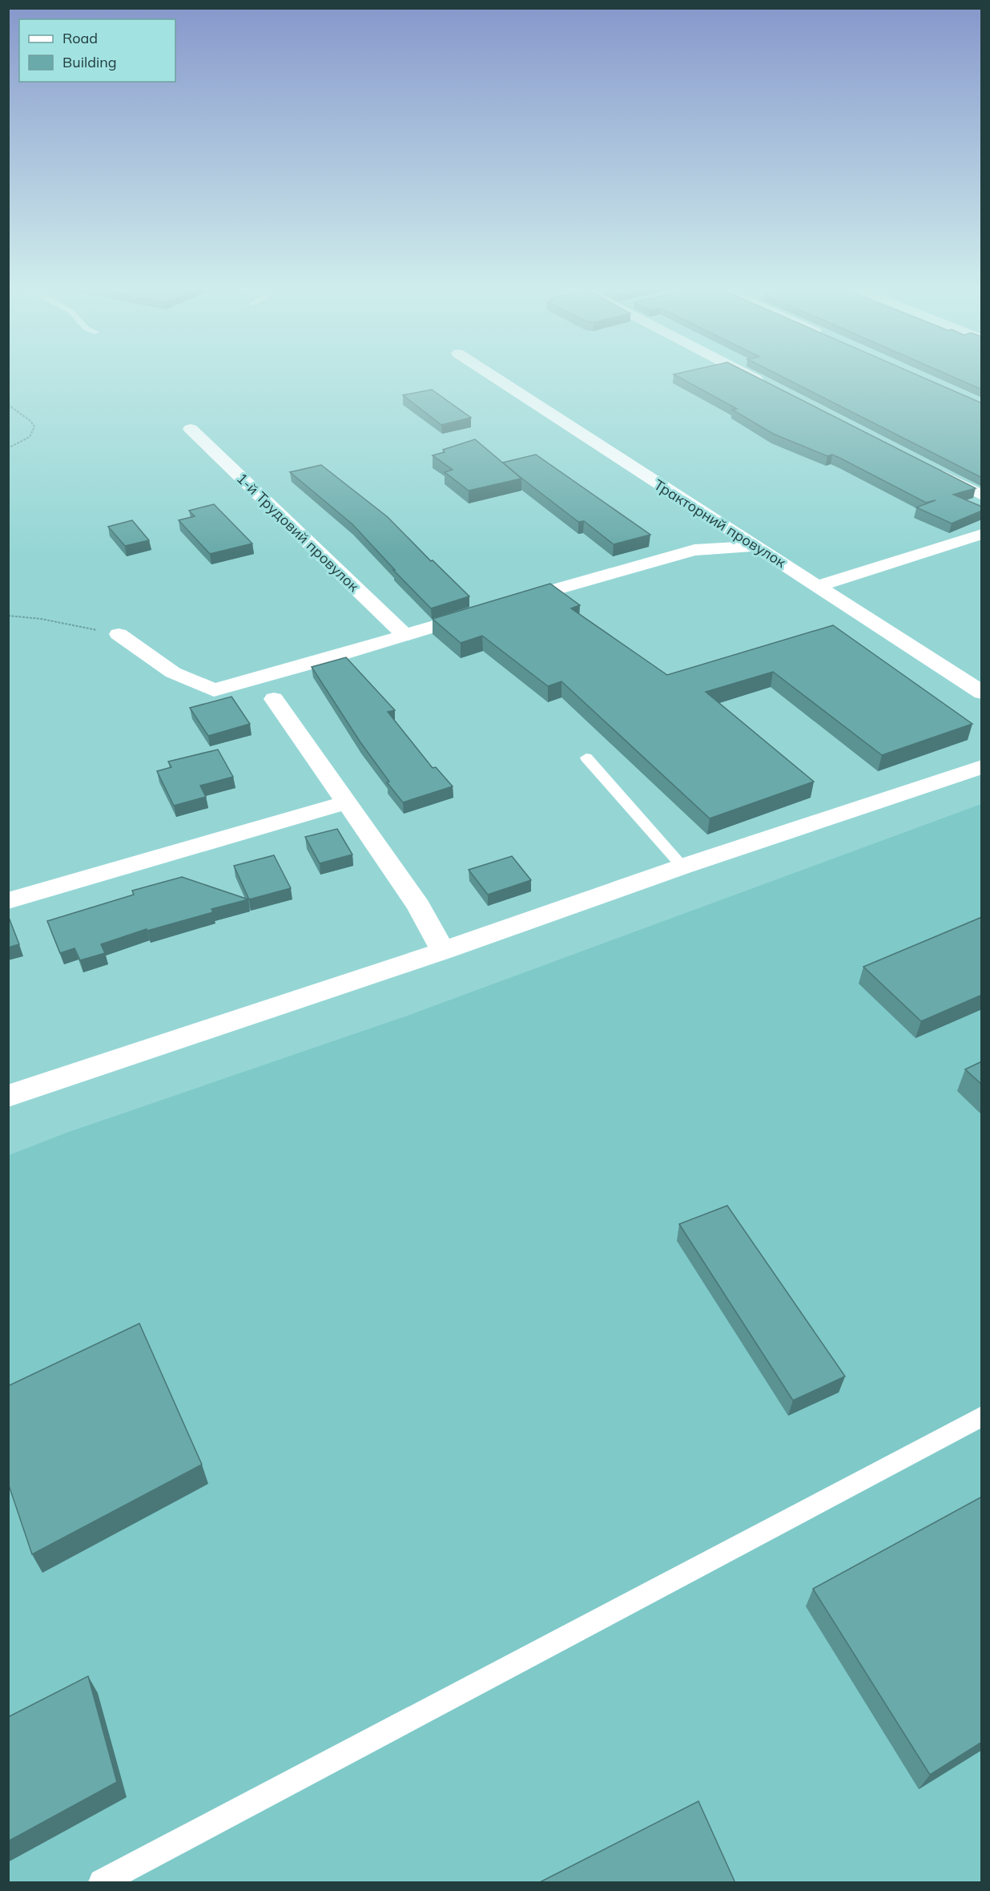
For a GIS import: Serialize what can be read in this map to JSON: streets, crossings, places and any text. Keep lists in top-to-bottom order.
{
  "streets": {
    "street": ["Тракторний провулок", "1-й Трудовий провулок"]
  },
  "legend": ["Road", "Building"]
}
